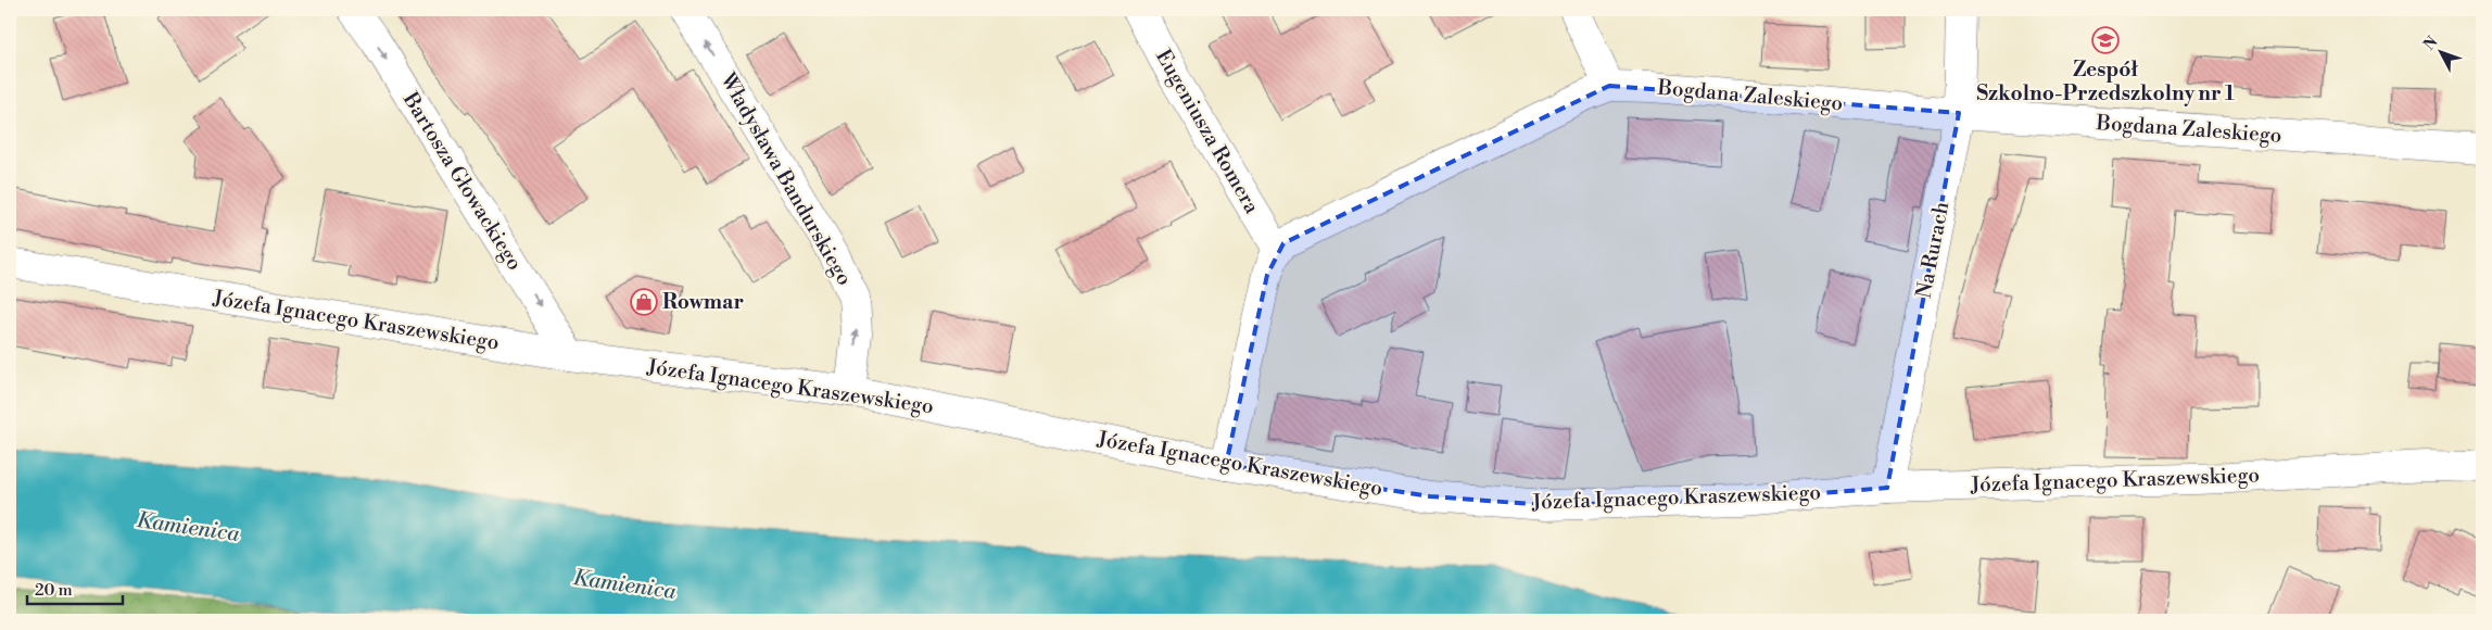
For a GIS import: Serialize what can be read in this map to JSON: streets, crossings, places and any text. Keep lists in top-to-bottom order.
{
  "streets": {
    "street": [
      "Bogdana Zaleskiego",
      "Eugeniusza Romera",
      "Władysława Bandurskiego",
      "Bartosza Głowackiego",
      "Na Rurach",
      "Józefa Ignacego Kraszewskiego"
    ]
  },
  "crossings": [
    ["Bogdana Zaleskiego", "Eugeniusza Romera"],
    ["Bogdana Zaleskiego", "Na Rurach"],
    ["Władysława Bandurskiego", "Józefa Ignacego Kraszewskiego"],
    ["Bartosza Głowackiego", "Józefa Ignacego Kraszewskiego"],
    ["Na Rurach", "Józefa Ignacego Kraszewskiego"]
  ],
  "one_way": ["Władysława Bandurskiego", "Bartosza Głowackiego"],
  "water": ["Kamienica"],
  "places": {
    "school or university": ["Zespół Szkolno-Przedszkolny nr 1"],
    "shop": ["Rowmar"]
  },
  "scale_bar": "20 m",
  "north": "top left"
}
